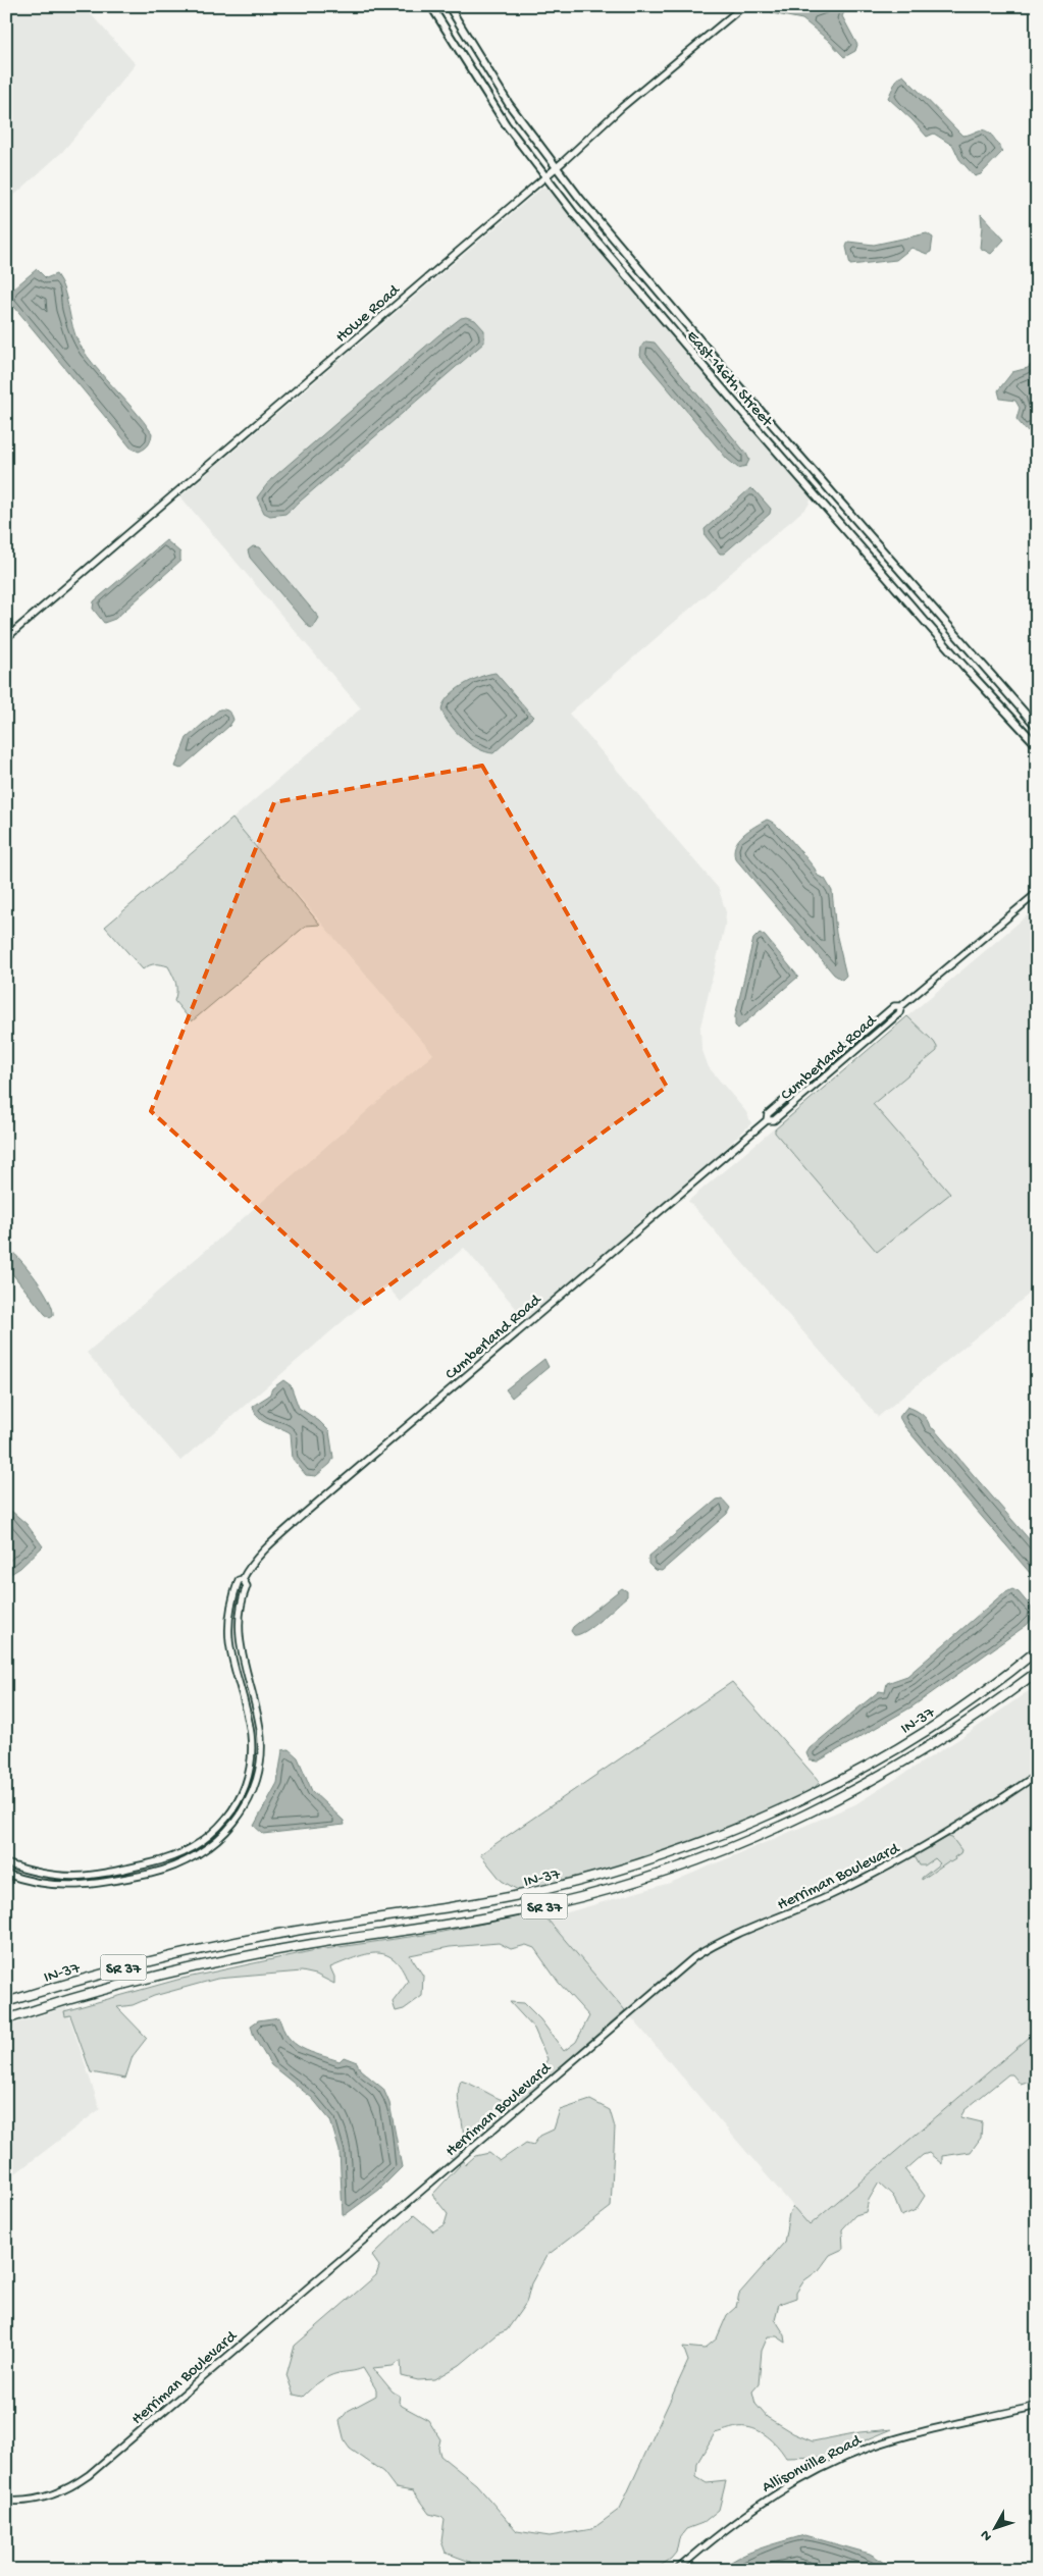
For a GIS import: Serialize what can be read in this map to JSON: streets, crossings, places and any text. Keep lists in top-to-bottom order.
{
  "streets": {
    "highway": ["IN-37", "SR 37"],
    "main road": ["East 146th Street"],
    "street": [
      "Howe Road",
      "Cumberland Road",
      "Herriman Boulevard",
      "Allisonville Road"
    ]
  },
  "crossings": [
    ["Howe Road", "East 146th Street"]
  ],
  "north": "bottom left"
}
